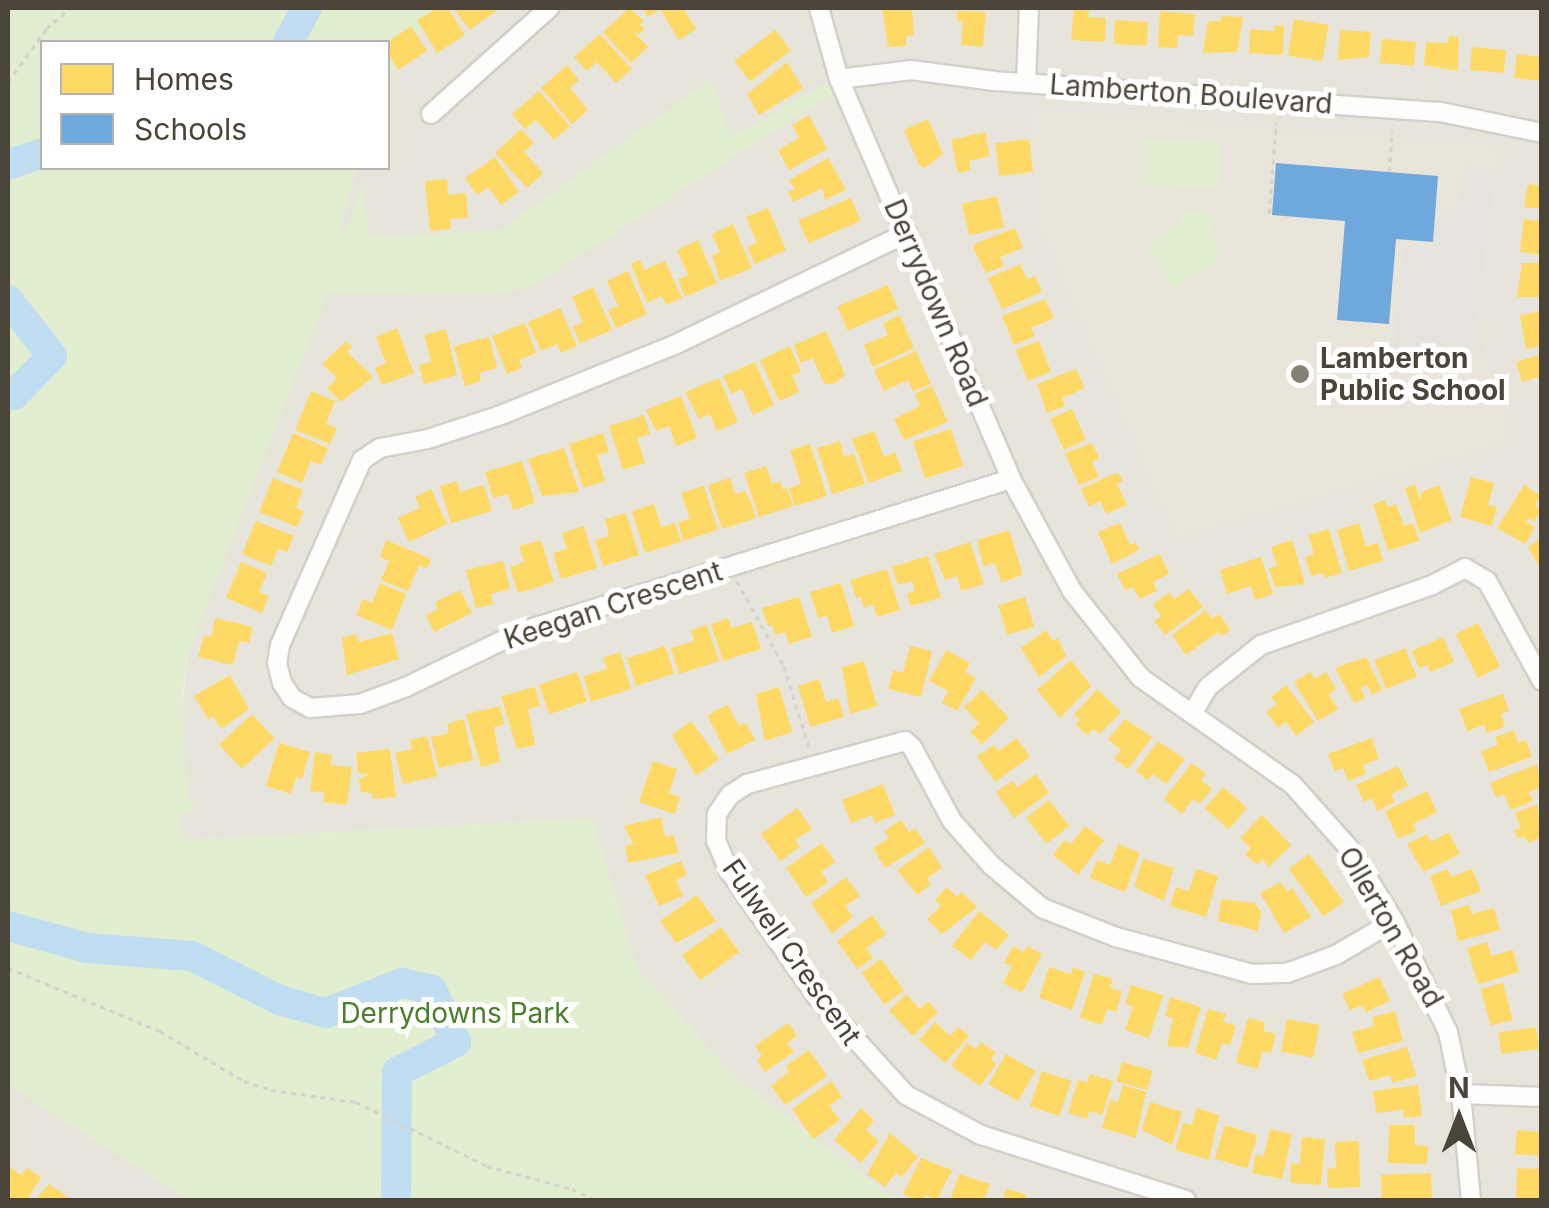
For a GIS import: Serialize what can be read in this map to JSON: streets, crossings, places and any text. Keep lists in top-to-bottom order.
{
  "streets": {
    "street": [
      "Lamberton Boulevard",
      "Derrydown Road",
      "Keegan Crescent",
      "Ollerton Road",
      "Fulwell Crescent"
    ]
  },
  "crossings": [
    ["Lamberton Boulevard", "Derrydown Road"],
    ["Derrydown Road", "Keegan Crescent"],
    ["Derrydown Road", "Ollerton Road"],
    ["Ollerton Road", "Fulwell Crescent"]
  ],
  "parks": ["Derrydowns Park"],
  "places": ["Lamberton Public School"],
  "legend": ["Homes", "Schools"],
  "north": "top"
}
